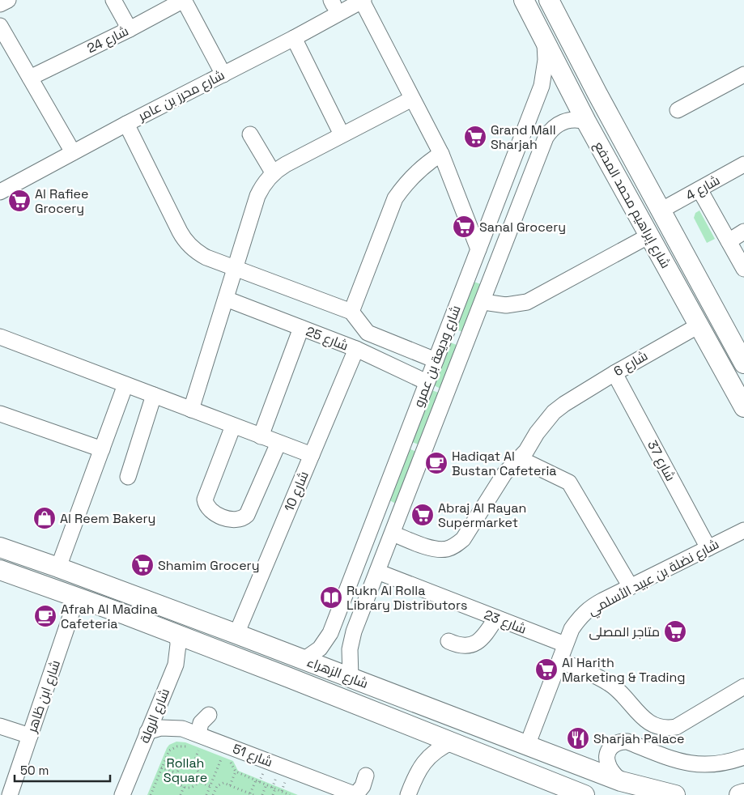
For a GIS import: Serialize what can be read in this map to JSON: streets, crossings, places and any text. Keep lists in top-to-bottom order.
{
  "streets": {
    "main road": ["شارع إبراهيم محمد المدفع", "شارع الزهراء"],
    "street": [
      "شارع 24",
      "شارع محرز بن عامر",
      "شارع 4",
      "شارع 25",
      "شارع وديعة بن عمرو",
      "شارع 6",
      "شارع 37",
      "شارع 10",
      "شارع نضلة بن عبيد الأسلمي",
      "شارع 23",
      "شارع ابن ظاهر",
      "شارع الرولة",
      "شارع 51"
    ]
  },
  "crossings": [
    ["شارع 4", "شارع إبراهيم محمد المدفع"],
    ["شارع إبراهيم محمد المدفع", "شارع وديعة بن عمرو"],
    ["شارع إبراهيم محمد المدفع", "شارع 6"],
    ["شارع 25", "شارع وديعة بن عمرو"],
    ["شارع 25", "شارع 10"],
    ["شارع وديعة بن عمرو", "شارع 6"],
    ["شارع وديعة بن عمرو", "شارع 23"],
    ["شارع وديعة بن عمرو", "شارع الزهراء"],
    ["شارع 6", "شارع 37"],
    ["شارع 37", "شارع نضلة بن عبيد الأسلمي"],
    ["شارع 10", "شارع الزهراء"],
    ["شارع نضلة بن عبيد الأسلمي", "شارع 23"],
    ["شارع نضلة بن عبيد الأسلمي", "شارع الزهراء"],
    ["شارع الزهراء", "شارع ابن ظاهر"],
    ["شارع الزهراء", "شارع الرولة"],
    ["شارع الرولة", "شارع 51"]
  ],
  "parks": ["Rollah Square"],
  "places": {
    "supermarket": [
      "Grand Mall Sharjah",
      "Al Rafiee Grocery",
      "Sanal Grocery",
      "Abraj Al Rayan Supermarket",
      "Shamim Grocery",
      "متاجر المصلى",
      "Al Harith Marketing & Trading"
    ],
    "cafe": ["Hadiqat Al Bustan Cafeteria", "Afrah Al Madina Cafeteria"],
    "shop": ["Al Reem Bakery"],
    "library": ["Rukn Al Rolla Library Distributors"],
    "restaurant": ["Sharjah Palace"]
  },
  "scale_bar": "50 m"
}
